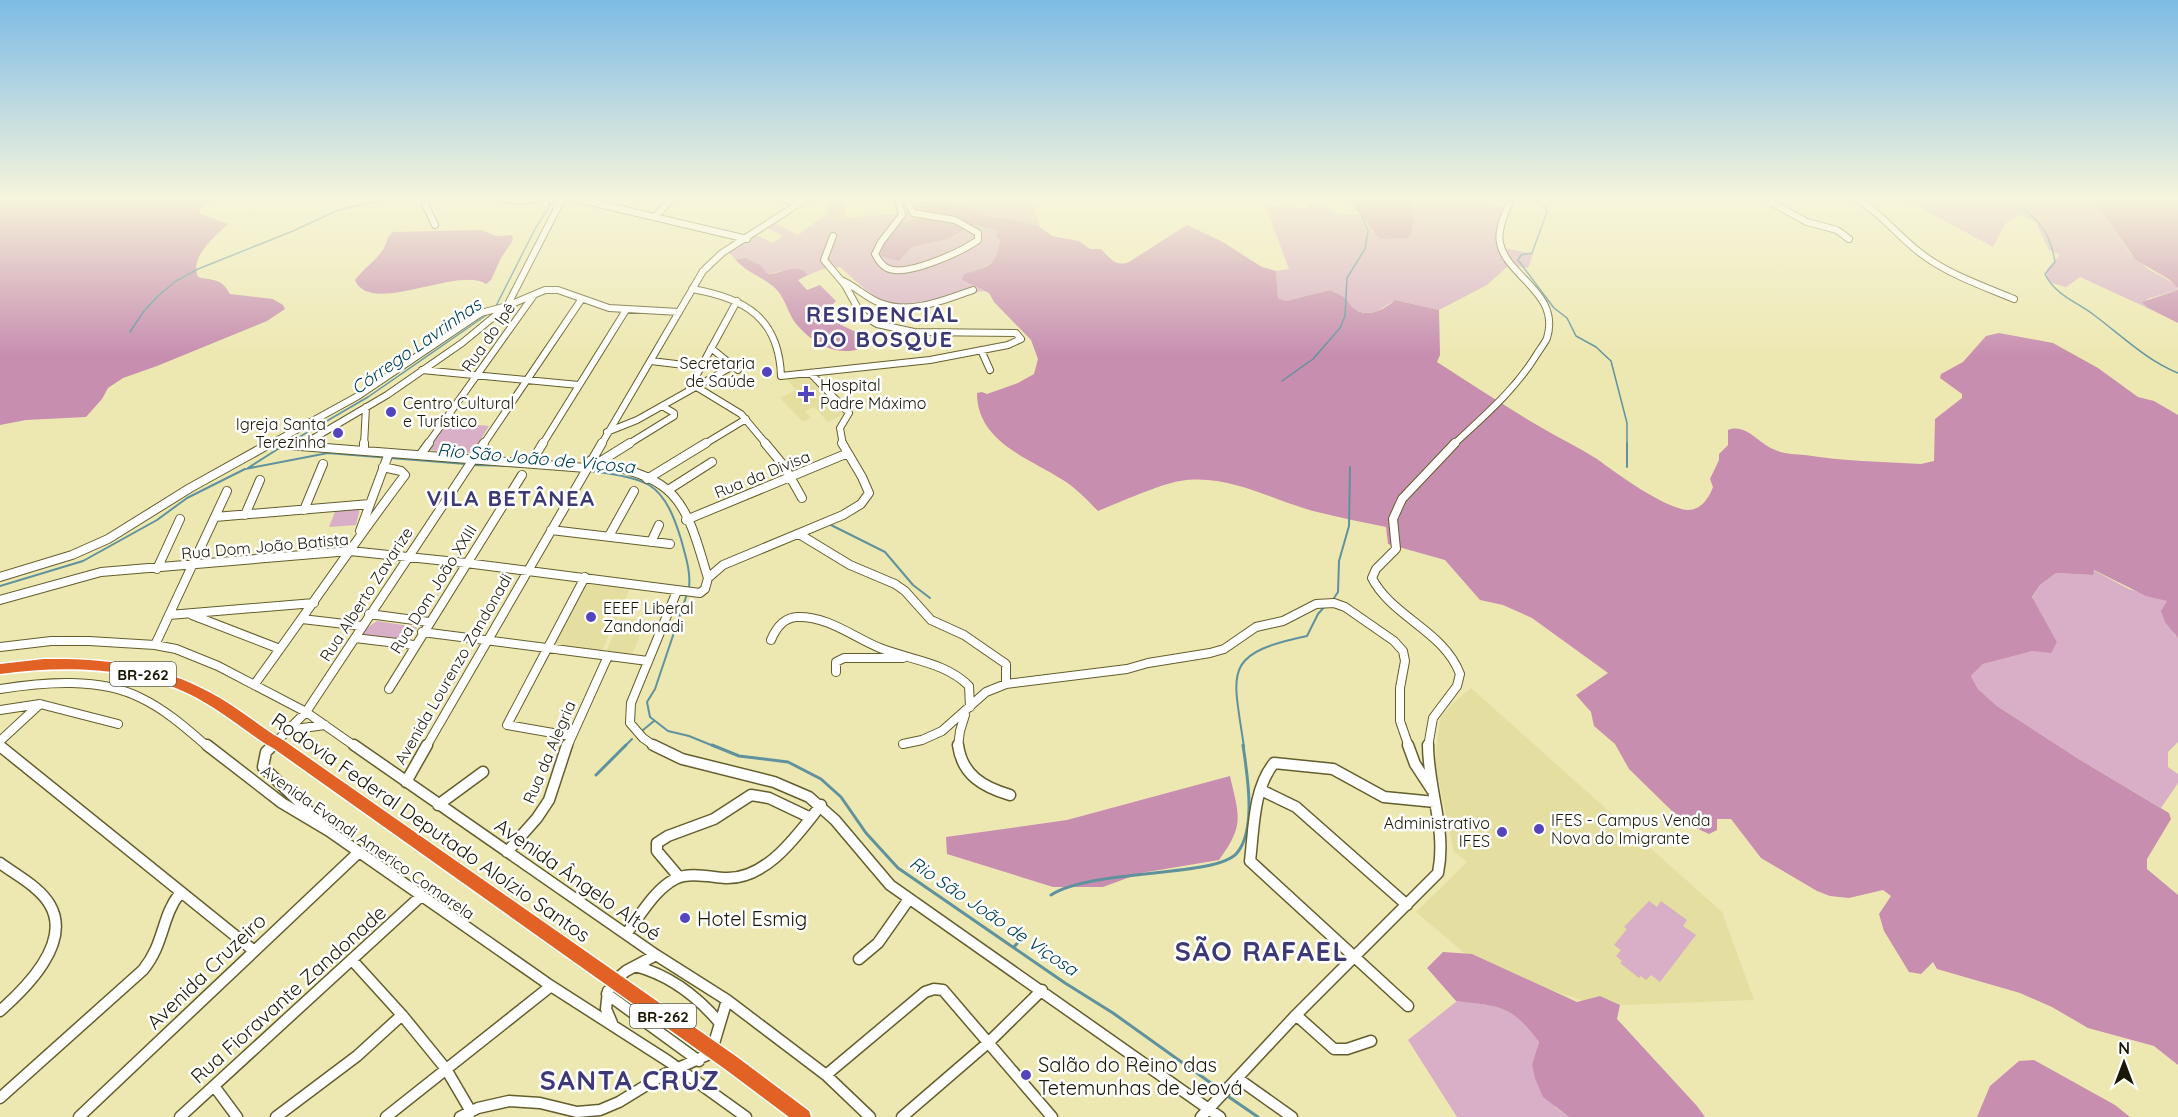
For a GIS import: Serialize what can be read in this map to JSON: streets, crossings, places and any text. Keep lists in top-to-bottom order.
{
  "streets": {
    "highway": ["BR-262", "Rodovia Federal Deputado Aloízio Santos"],
    "street": [
      "Rua do Ipê",
      "Rua da Divisa",
      "Rua Dom João Batista",
      "Rua Dom João XXIII",
      "Rua Alberto Zavarize",
      "Avenida Lourenzo Zandonadi",
      "Rua da Alegria",
      "Avenida Evandi Americo Comarela",
      "Avenida Ângelo Altoé",
      "Avenida Cruzeiro",
      "Rua Fioravante Zandonade"
    ]
  },
  "crossings": [
    ["Rua Dom João Batista", "Rua Dom João XXIII"],
    ["Rua Dom João Batista", "Rua Alberto Zavarize"],
    ["Rua Dom João Batista", "Avenida Lourenzo Zandonadi"],
    ["Rua Alberto Zavarize", "Avenida Ângelo Altoé"],
    ["Avenida Lourenzo Zandonadi", "Avenida Ângelo Altoé"],
    ["Rua da Alegria", "Avenida Ângelo Altoé"],
    ["Avenida Evandi Americo Comarela", "Avenida Cruzeiro"],
    ["Avenida Evandi Americo Comarela", "Rua Fioravante Zandonade"]
  ],
  "districts": [
    "RESIDENCIAL DO BOSQUE",
    "VILA BETÂNEA",
    "SÃO RAFAEL",
    "SANTA CRUZ"
  ],
  "water": ["Córrego Lavrinhas", "Rio São João de Viçosa"],
  "places": {
    "other": [
      "Secretaria de Saúde",
      "Centro Cultural e Turístico",
      "Igreja Santa Terezinha",
      "EEEF Liberal Zandonadi",
      "IFES - Campus Venda Nova do Imigrante",
      "Administrativo IFES",
      "Hotel Esmig",
      "Salão do Reino das Tetemunhas de Jeová"
    ],
    "health": ["Hospital Padre Máximo"]
  },
  "north": "top"
}
